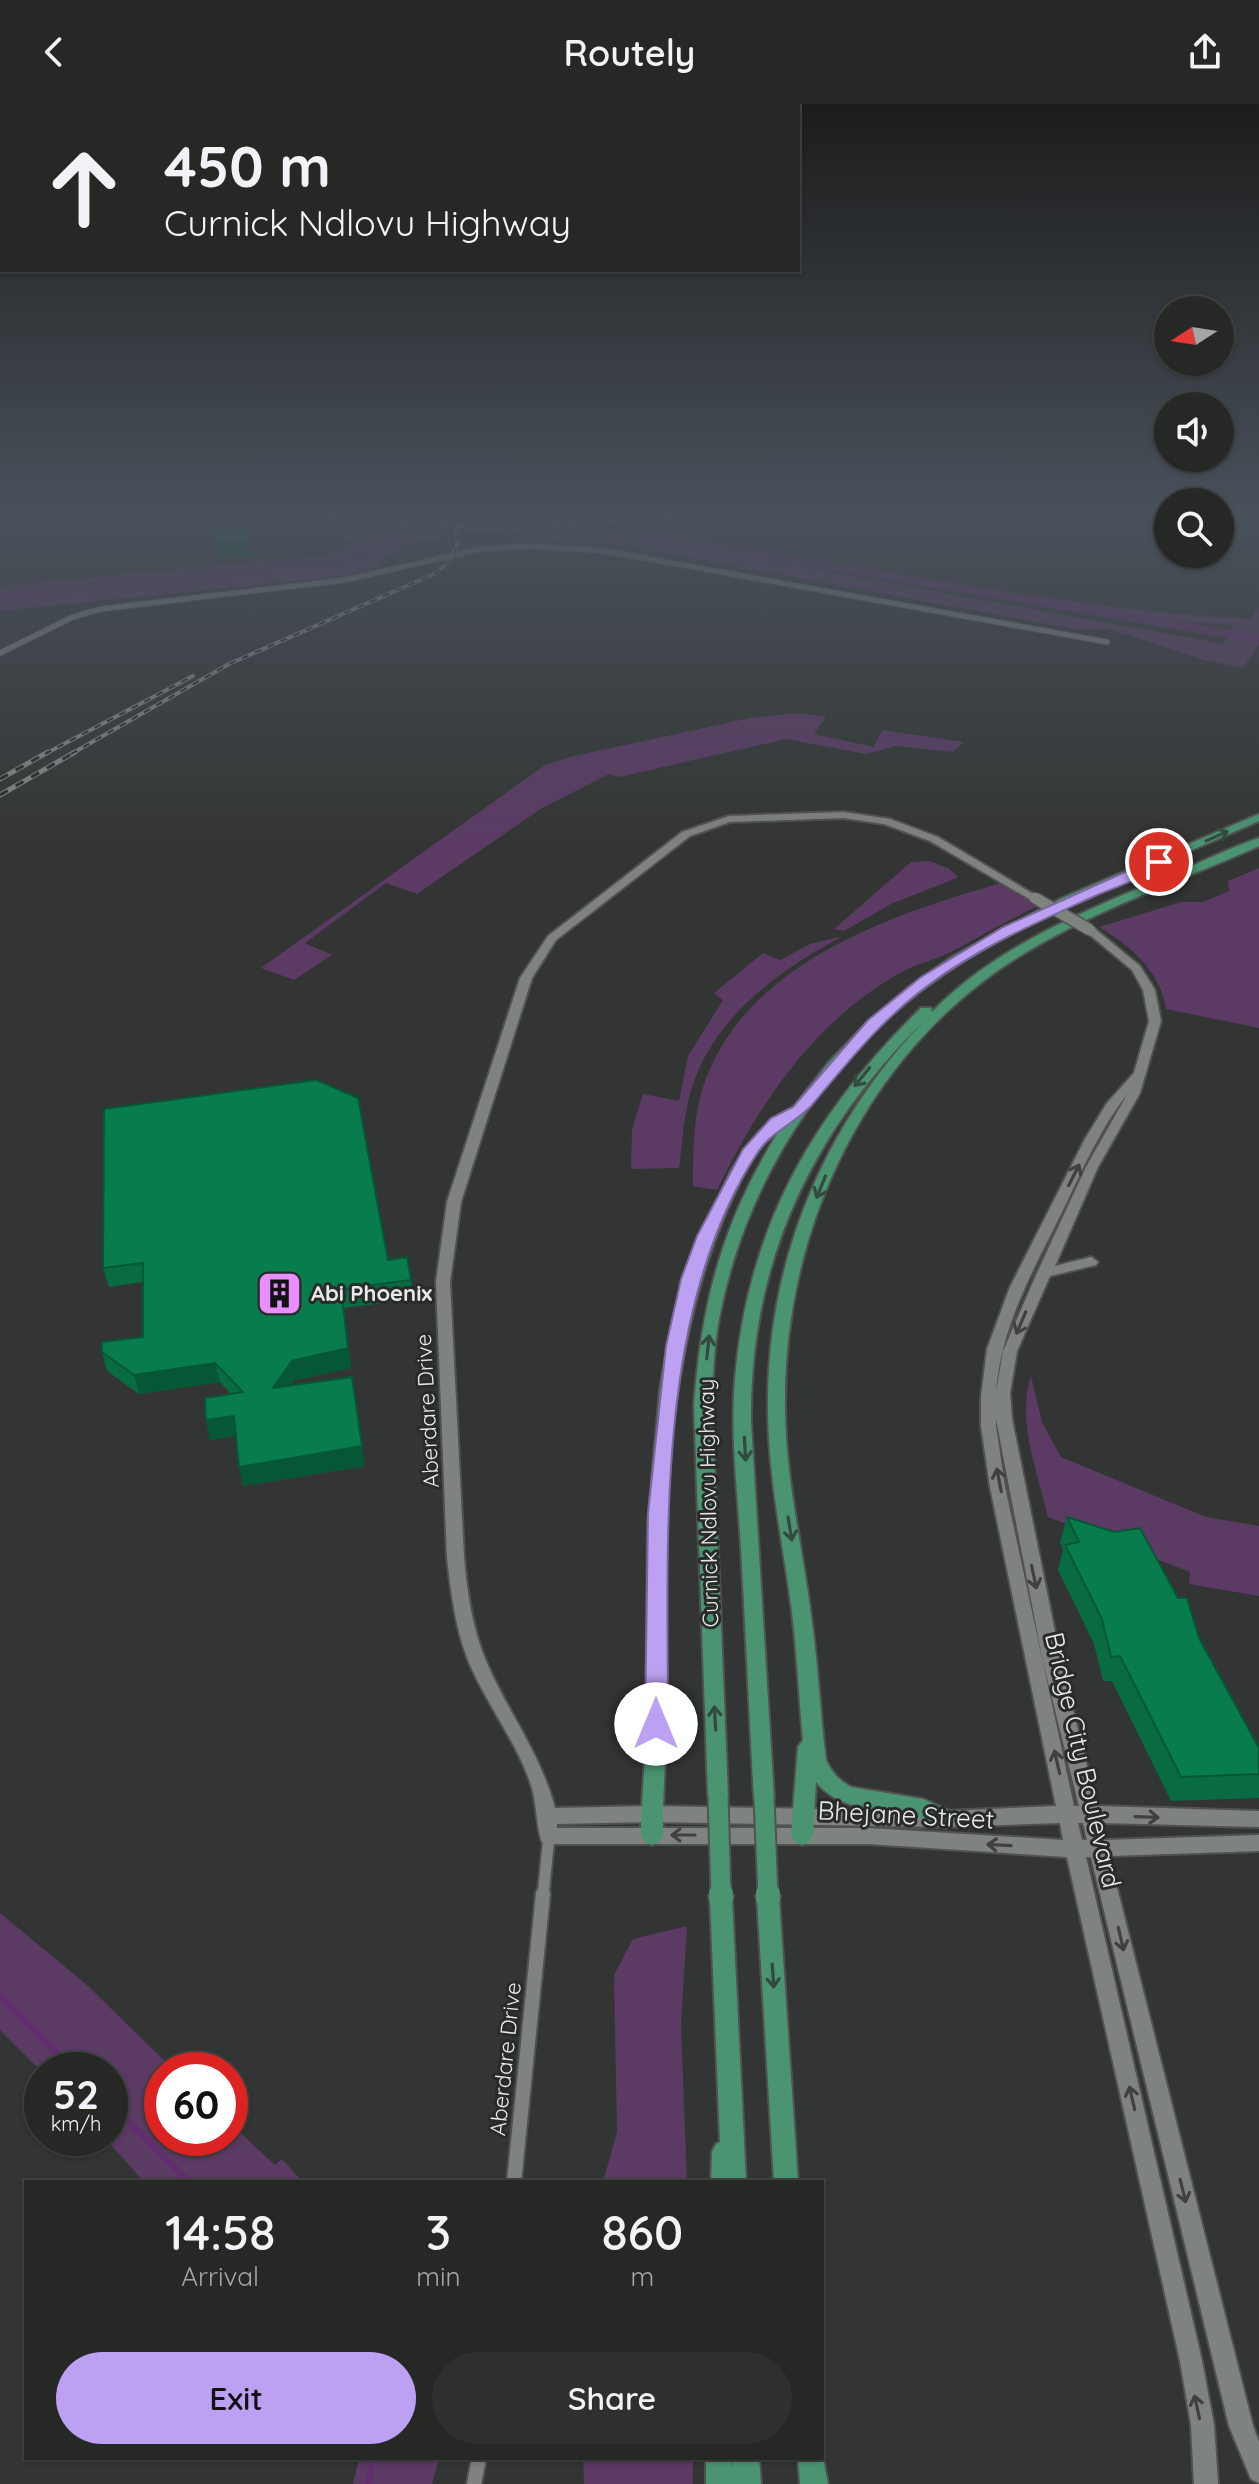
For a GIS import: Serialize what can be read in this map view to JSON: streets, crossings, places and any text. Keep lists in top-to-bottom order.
{
  "streets": {
    "main road": ["Curnick Ndlovu Highway"],
    "street": ["Aberdare Drive", "Bridge City Boulevard", "Bhejane Street"]
  },
  "crossings": [
    ["Aberdare Drive", "Bridge City Boulevard"],
    ["Aberdare Drive", "Bhejane Street"],
    ["Bridge City Boulevard", "Bhejane Street"]
  ],
  "places": {
    "building": ["Abi Phoenix"]
  },
  "north": "left",
  "page": {
    "header": "Routely",
    "turn": ["450 m", "Curnick Ndlovu Highway"],
    "speed": "52 km/h",
    "limit": "60",
    "eta": [
      "14:58",
      "Arrival",
      "3",
      "min",
      "860",
      "m"
    ],
    "buttons": ["Exit", "Share"]
  }
}
